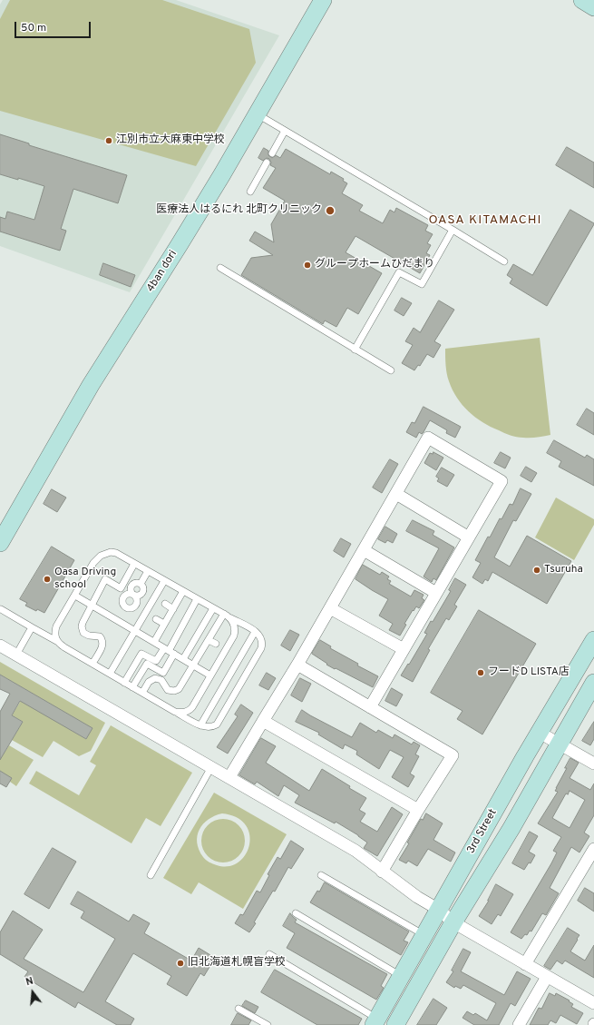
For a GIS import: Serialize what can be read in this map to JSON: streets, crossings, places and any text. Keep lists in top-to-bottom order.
{
  "streets": {
    "street": ["4ban dori", "3rd Street"]
  },
  "districts": ["OASA KITAMACHI"],
  "places": [
    "江別市立大麻東中学校",
    "医療法人はるにれ 北町クリニック",
    "グループホームひだまり",
    "Tsuruha",
    "Oasa Driving school",
    "フードD LISTA店",
    "旧北海道札幌盲学校"
  ],
  "scale_bar": "50 m",
  "north": "top"
}
